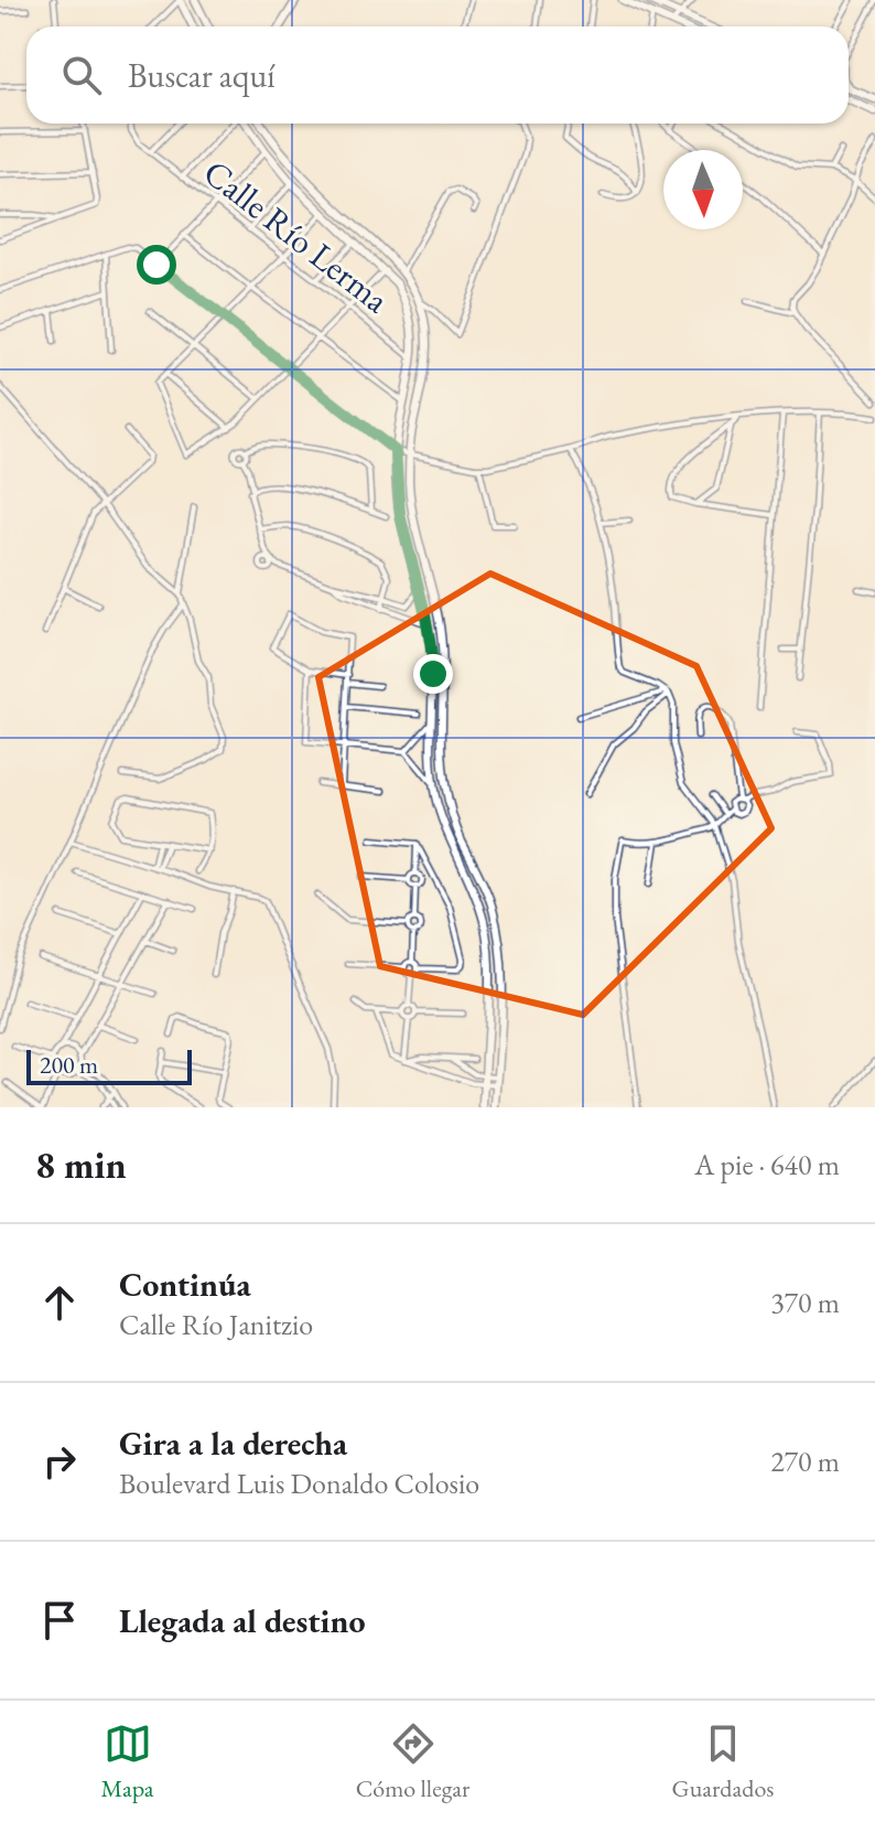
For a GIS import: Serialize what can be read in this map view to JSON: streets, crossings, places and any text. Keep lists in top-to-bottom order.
{
  "streets": {
    "street": ["Calle Río Lerma"]
  },
  "scale_bar": "200 m",
  "north": "bottom",
  "page": {
    "search": "Buscar aquí",
    "scale": "200 m",
    "heading": ["8 min", "A pie · 640 m"],
    "list": [
      ["Continúa", "Calle Río Janitzio", "370 m"],
      ["Gira a la derecha", "Boulevard Luis Donaldo Colosio", "270 m"],
      "Llegada al destino"
    ],
    "nav": ["Mapa", "Cómo llegar", "Guardados"]
  }
}
